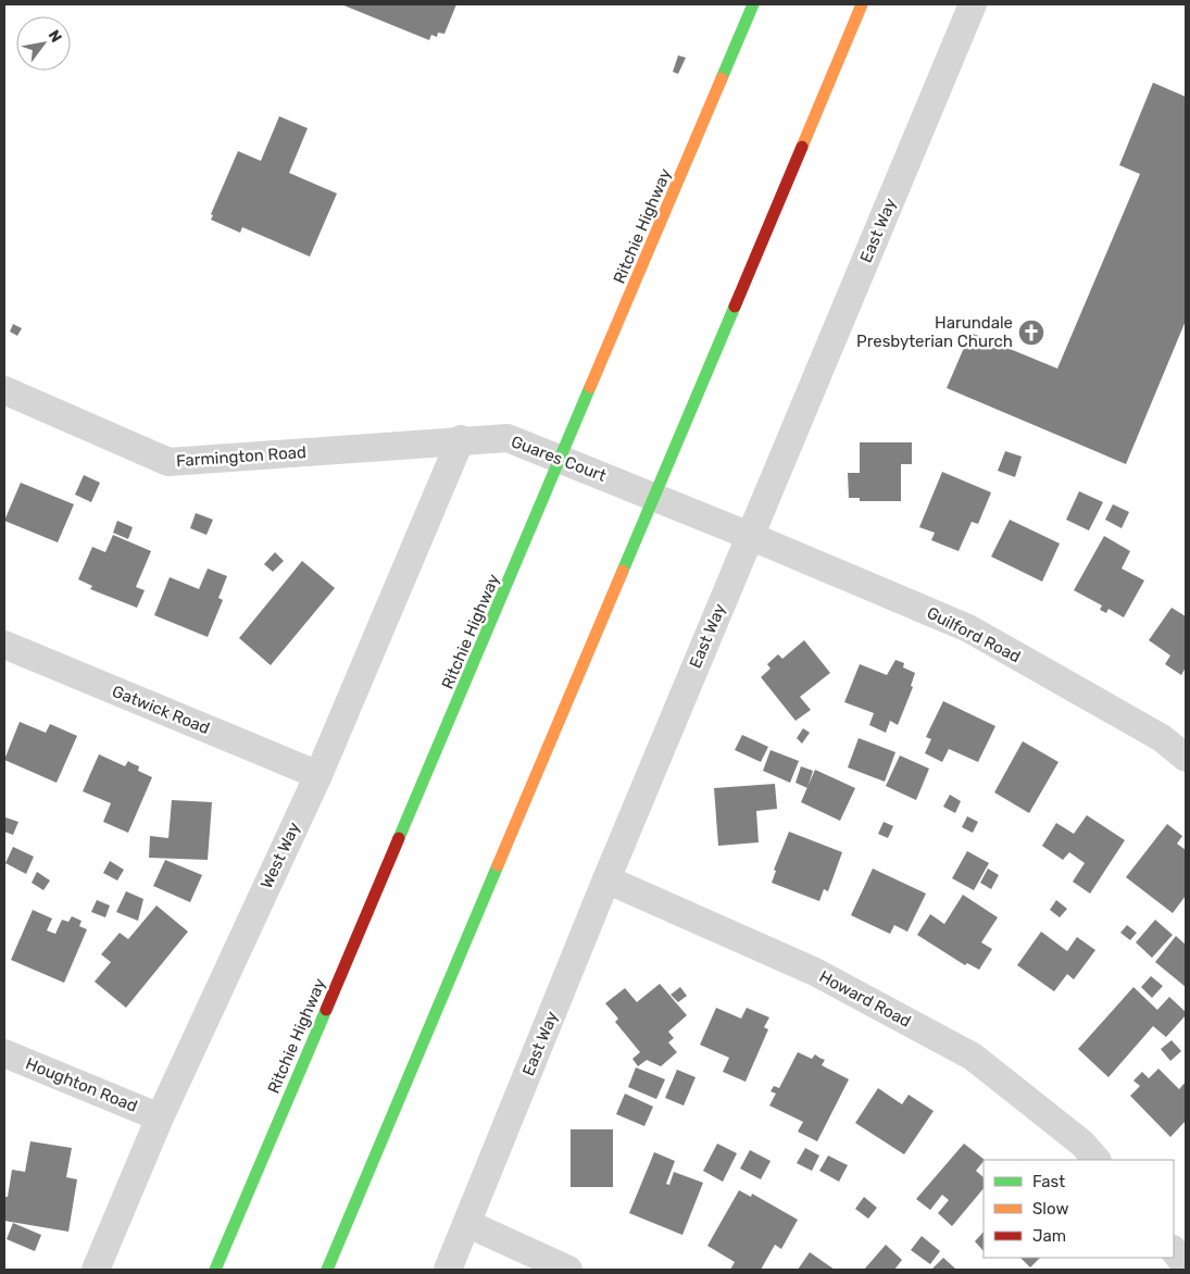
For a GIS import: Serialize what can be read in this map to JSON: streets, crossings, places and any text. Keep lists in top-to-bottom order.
{
  "streets": {
    "main road": ["Ritchie Highway"],
    "street": [
      "East Way",
      "Farmington Road",
      "Guares Court",
      "Guilford Road",
      "Gatwick Road",
      "West Way",
      "Howard Road",
      "Houghton Road"
    ]
  },
  "crossings": [
    ["Ritchie Highway", "Guares Court"],
    ["East Way", "Guares Court"],
    ["East Way", "Guilford Road"],
    ["East Way", "Howard Road"],
    ["Farmington Road", "Guares Court"],
    ["Farmington Road", "West Way"],
    ["Guares Court", "Guilford Road"],
    ["Guares Court", "West Way"],
    ["Gatwick Road", "West Way"],
    ["West Way", "Houghton Road"]
  ],
  "places": {
    "church": ["Harundale Presbyterian Church"]
  },
  "legend": ["Fast", "Slow", "Jam"],
  "north": "top right"
}
